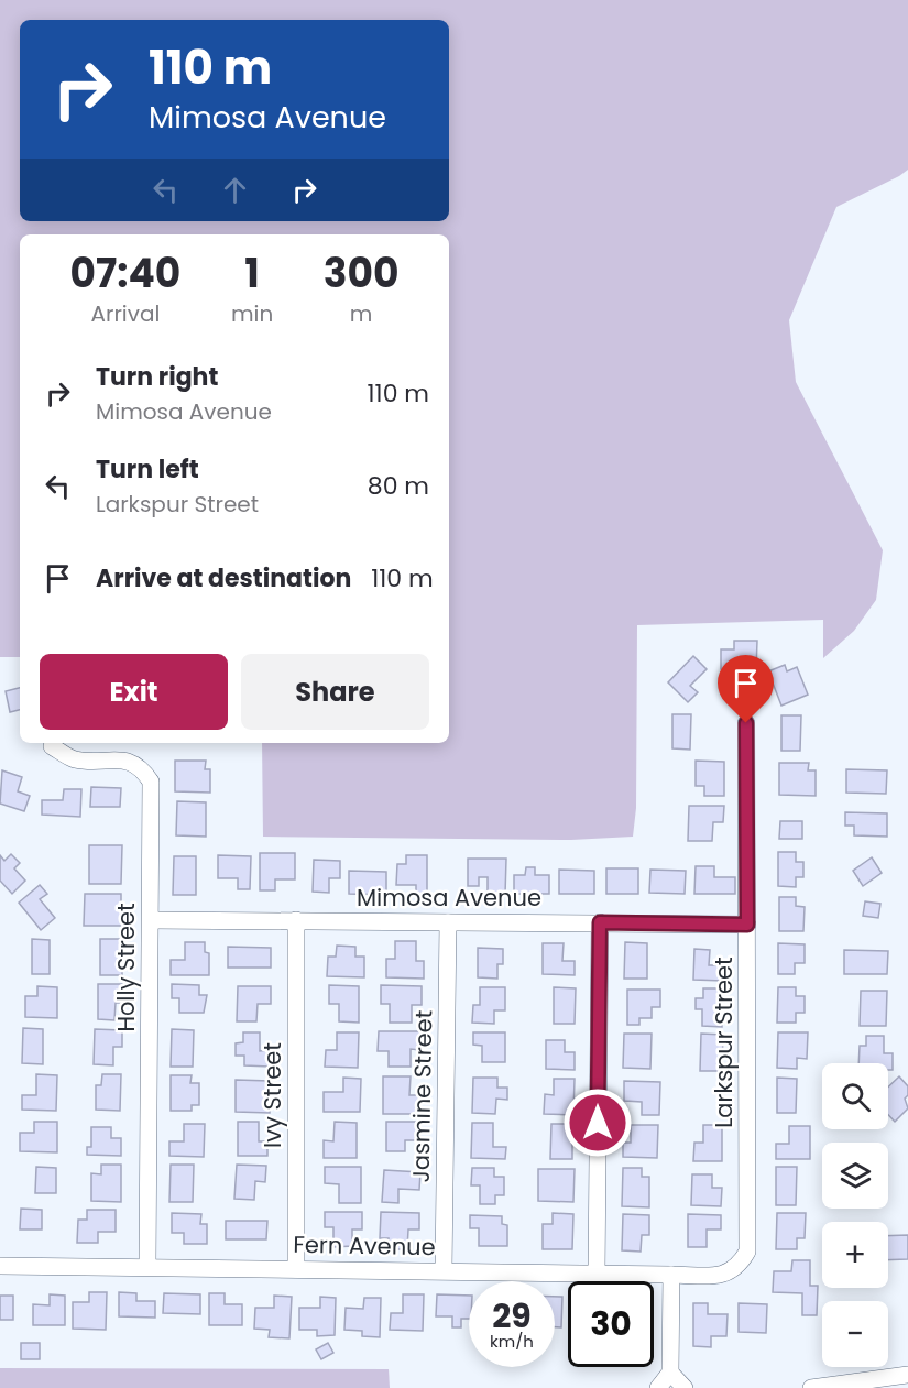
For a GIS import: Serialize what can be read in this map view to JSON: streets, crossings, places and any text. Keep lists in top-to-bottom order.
{
  "streets": {
    "street": [
      "Mimosa Avenue",
      "Holly Street",
      "Larkspur Street",
      "Ivy Street",
      "Jasmine Street",
      "Fern Avenue"
    ]
  },
  "crossings": [
    ["Mimosa Avenue", "Holly Street"],
    ["Mimosa Avenue", "Larkspur Street"],
    ["Mimosa Avenue", "Ivy Street"],
    ["Mimosa Avenue", "Jasmine Street"],
    ["Holly Street", "Fern Avenue"],
    ["Larkspur Street", "Fern Avenue"],
    ["Ivy Street", "Fern Avenue"],
    ["Jasmine Street", "Fern Avenue"]
  ],
  "page": {
    "turn": ["110 m", "Mimosa Avenue"],
    "eta": [
      "07:40",
      "Arrival",
      "1",
      "min",
      "300",
      "m"
    ],
    "list": [
      {
        "name": "Turn right",
        "note": "Mimosa Avenue",
        "value": "110 m"
      },
      {
        "name": "Turn left",
        "note": "Larkspur Street",
        "value": "80 m"
      },
      {
        "name": "Arrive at destination",
        "value": "110 m"
      }
    ],
    "buttons": ["Exit", "Share"],
    "map_buttons": ["+", "−"],
    "speed": "29 km/h",
    "limit": "30"
  }
}
